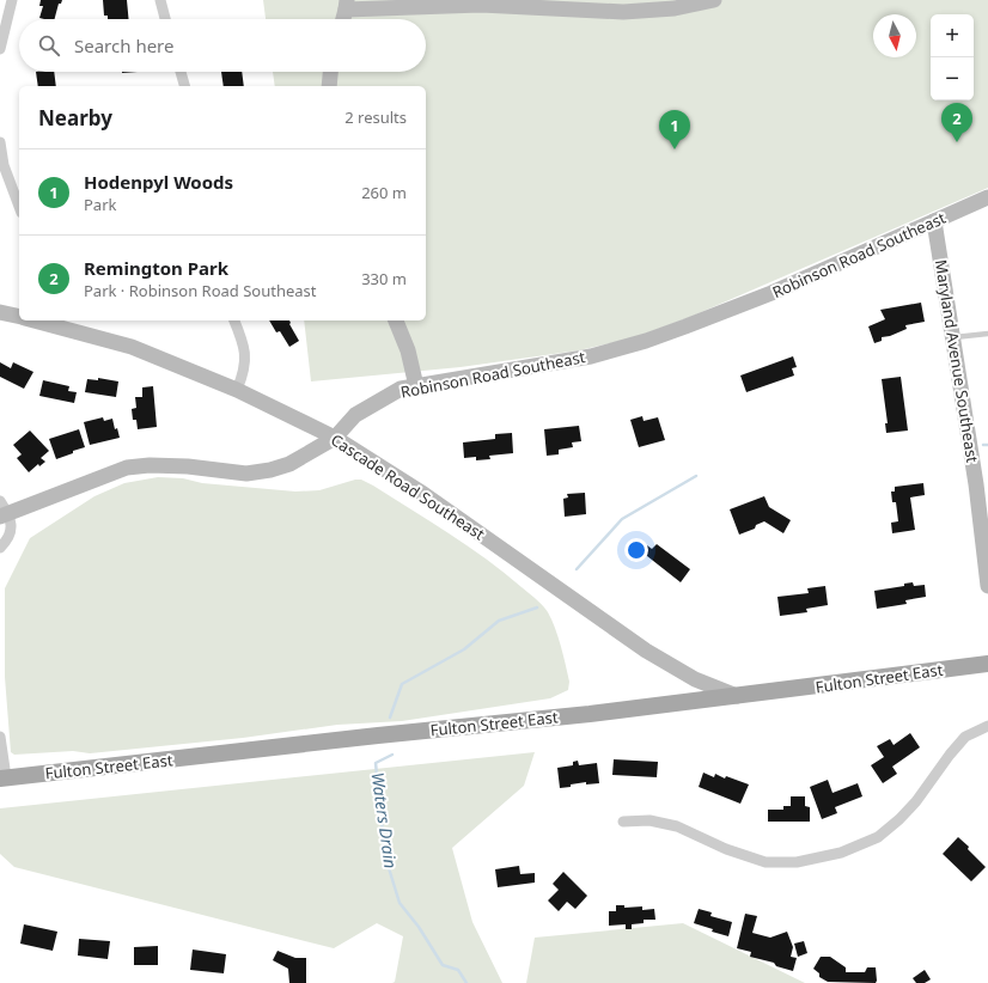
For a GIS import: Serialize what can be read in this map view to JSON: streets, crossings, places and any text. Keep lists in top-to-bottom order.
{
  "streets": {
    "main road": [
      "Robinson Road Southeast",
      "Maryland Avenue Southeast",
      "Cascade Road Southeast",
      "Fulton Street East"
    ]
  },
  "crossings": [
    ["Robinson Road Southeast", "Maryland Avenue Southeast"],
    ["Robinson Road Southeast", "Cascade Road Southeast"],
    ["Cascade Road Southeast", "Fulton Street East"]
  ],
  "water": ["Waters Drain"],
  "north": "bottom",
  "page": {
    "map_buttons": ["+", "−"],
    "search": "Search here",
    "heading": ["Nearby", "2 results"],
    "pins": ["2", "1"],
    "list": [
      {
        "mark": "1",
        "name": "Hodenpyl Woods",
        "note": "Park",
        "value": "260 m"
      },
      {
        "mark": "2",
        "name": "Remington Park",
        "note": "Park · Robinson Road Southeast",
        "value": "330 m"
      }
    ]
  }
}
